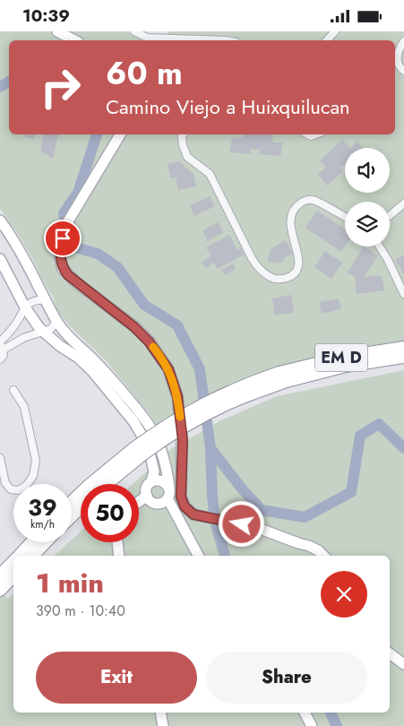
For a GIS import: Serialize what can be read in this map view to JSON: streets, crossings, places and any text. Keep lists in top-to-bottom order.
{
  "streets": {
    "highway": ["EM D"]
  },
  "page": {
    "status": "10:39",
    "turn": ["60 m", "Camino Viejo a Huixquilucan"],
    "speed": "39 km/h",
    "limit": "50",
    "heading": ["1 min", "390 m · 10:40"],
    "buttons": ["Exit", "Share"]
  }
}
